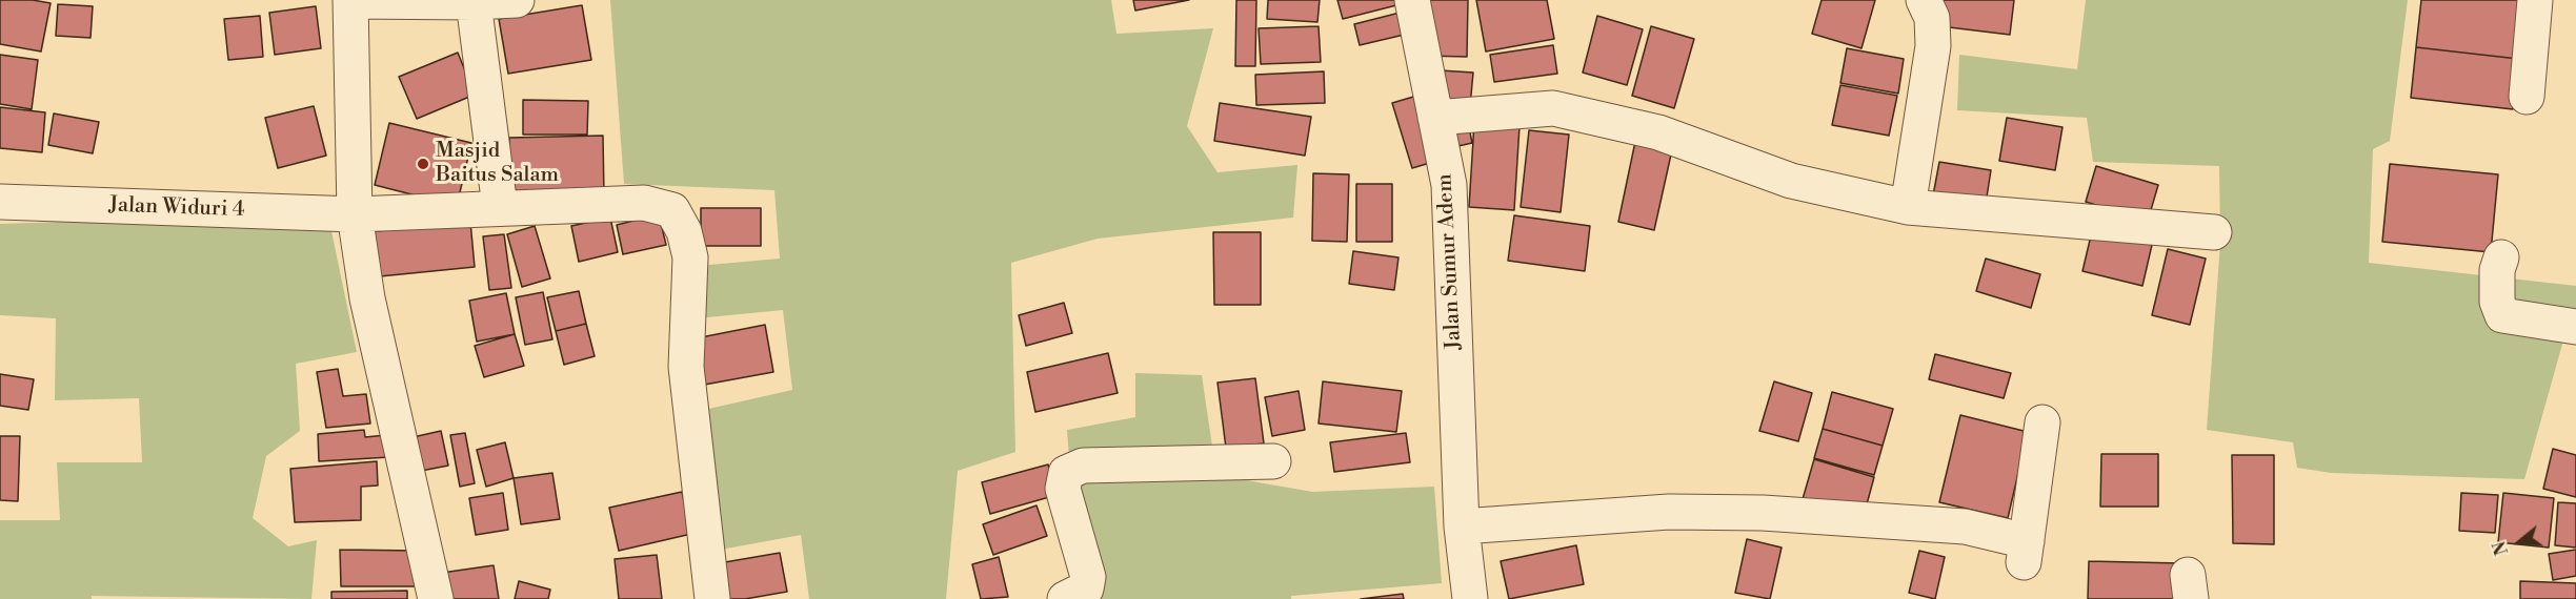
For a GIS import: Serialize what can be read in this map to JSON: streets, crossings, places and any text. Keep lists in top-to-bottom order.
{
  "streets": {
    "street": ["Jalan Widuri 4", "Jalan Sumur Adem"]
  },
  "places": ["Masjid Baitus Salam"],
  "north": "left"
}
